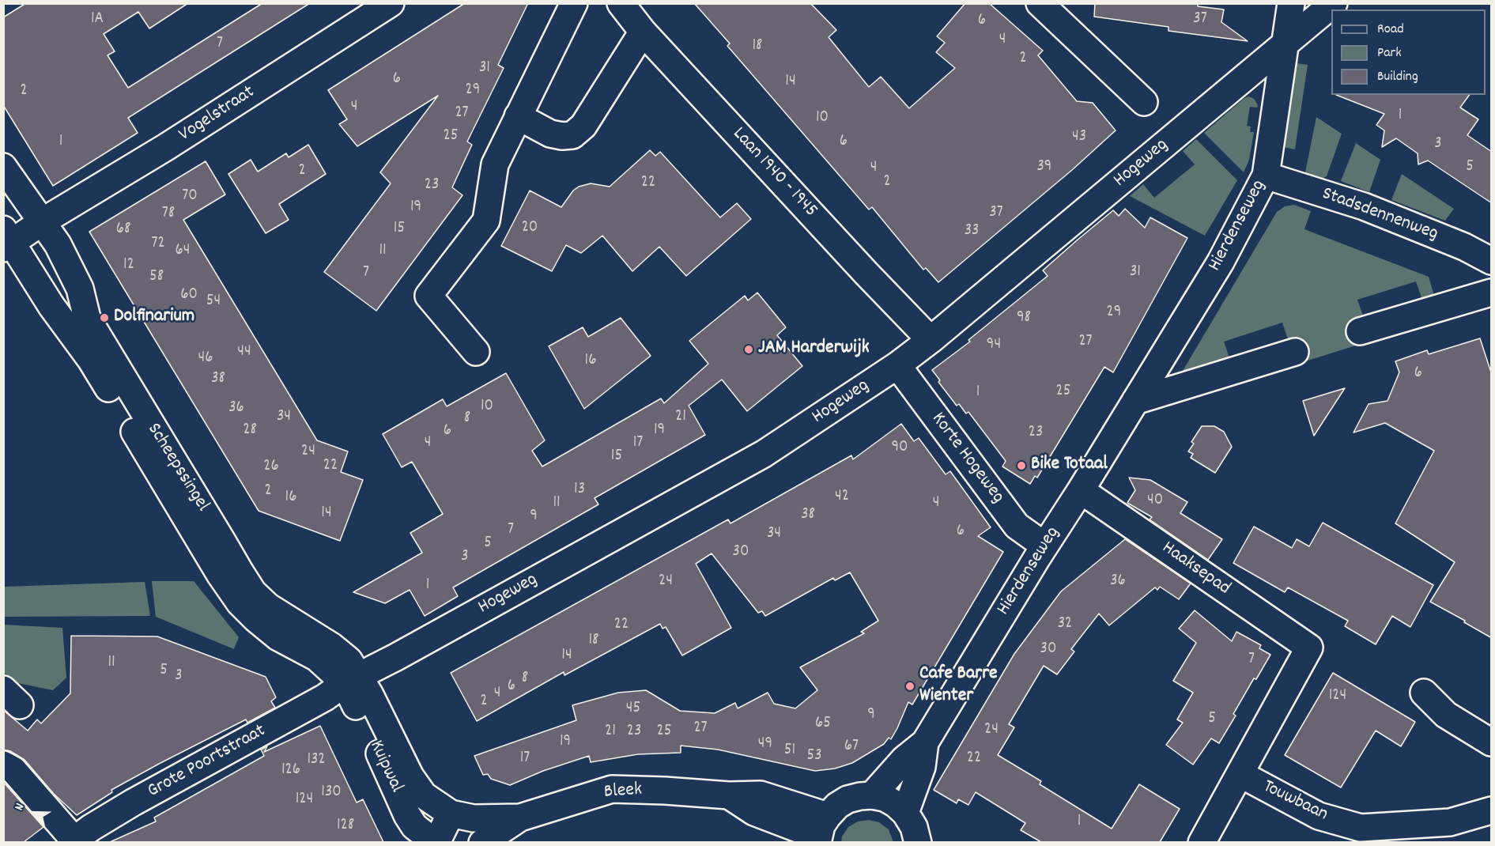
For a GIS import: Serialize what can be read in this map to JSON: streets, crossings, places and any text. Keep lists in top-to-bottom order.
{
  "streets": {
    "street": [
      "Vogelstraat",
      "Hogeweg",
      "Laan 1940 - 1945",
      "Stadsdennenweg",
      "Hierdenseweg",
      "Korte Hogeweg",
      "Scheepssingel",
      "Haaksepad",
      "Grote Poortstraat",
      "Kuipwal",
      "Bleek",
      "Touwbaan"
    ]
  },
  "crossings": [
    ["Vogelstraat", "Scheepssingel"],
    ["Hogeweg", "Laan 1940 - 1945"],
    ["Hogeweg", "Hierdenseweg"],
    ["Hogeweg", "Korte Hogeweg"],
    ["Hogeweg", "Scheepssingel"],
    ["Hogeweg", "Grote Poortstraat"],
    ["Hogeweg", "Kuipwal"],
    ["Stadsdennenweg", "Hierdenseweg"],
    ["Hierdenseweg", "Korte Hogeweg"],
    ["Hierdenseweg", "Haaksepad"],
    ["Scheepssingel", "Grote Poortstraat"],
    ["Scheepssingel", "Kuipwal"],
    ["Haaksepad", "Touwbaan"],
    ["Grote Poortstraat", "Kuipwal"],
    ["Kuipwal", "Bleek"]
  ],
  "places": [
    "Dolfinarium",
    "JAM Harderwijk",
    "Bike Totaal",
    "Cafe Barre Wienter"
  ],
  "house_numbers": [
    "1A",
    "37",
    "6",
    "4",
    "7",
    "18",
    "2",
    "31",
    "6",
    "14",
    "29",
    "2",
    "4",
    "27",
    "1",
    "10",
    "25",
    "43",
    "1",
    "6",
    "3",
    "39",
    "5",
    "4",
    "2",
    "2",
    "22",
    "23",
    "70",
    "19",
    "37",
    "78",
    "20",
    "15",
    "68",
    "33",
    "72",
    "64",
    "11",
    "12",
    "31",
    "7",
    "58",
    "60",
    "54",
    "29",
    "98",
    "27",
    "94",
    "44",
    "46",
    "16",
    "6",
    "38",
    "25",
    "1",
    "10",
    "36",
    "34",
    "21",
    "8",
    "28",
    "19",
    "6",
    "23",
    "4",
    "17",
    "90",
    "24",
    "15",
    "22",
    "26",
    "13",
    "2",
    "42",
    "16",
    "40",
    "11",
    "4",
    "14",
    "38",
    "9",
    "7",
    "6",
    "34",
    "5",
    "30",
    "3",
    "24",
    "36",
    "1",
    "32",
    "22",
    "18",
    "30",
    "14",
    "7",
    "11",
    "5",
    "3",
    "8",
    "6",
    "4",
    "124",
    "2",
    "45",
    "9",
    "5",
    "65",
    "27",
    "24",
    "21",
    "23",
    "25",
    "19",
    "49",
    "67",
    "51",
    "53",
    "17",
    "22",
    "132",
    "126",
    "130",
    "124",
    "1",
    "128"
  ],
  "legend": ["Road", "Park", "Building"],
  "north": "top left"
}
